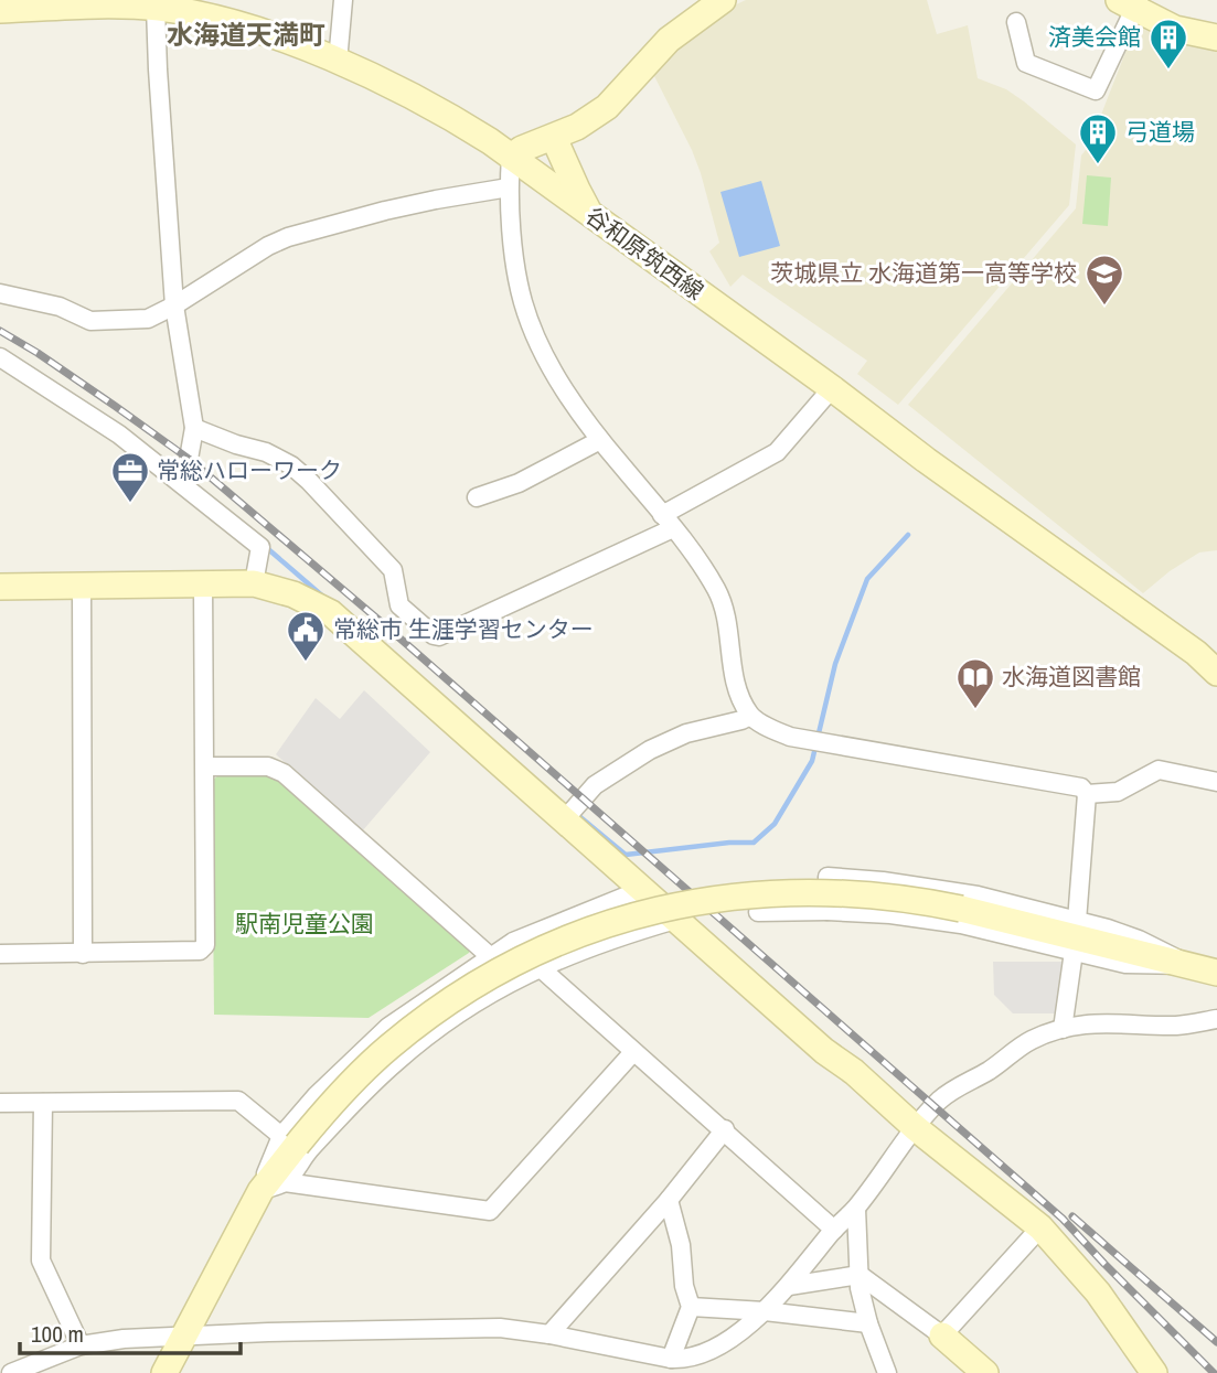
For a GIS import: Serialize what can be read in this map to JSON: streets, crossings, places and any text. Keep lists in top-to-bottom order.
{
  "streets": {
    "street": ["谷和原筑西線"]
  },
  "districts": ["水海道天満町"],
  "parks": ["駅南児童公園"],
  "places": {
    "building": ["済美会館", "弓道場"],
    "school or university": ["茨城県立 水海道第一高等学校"],
    "office": ["常総ハローワーク"],
    "public building": ["常総市 生涯学習センター"],
    "library": ["水海道図書館"]
  },
  "scale_bar": "100 m"
}
